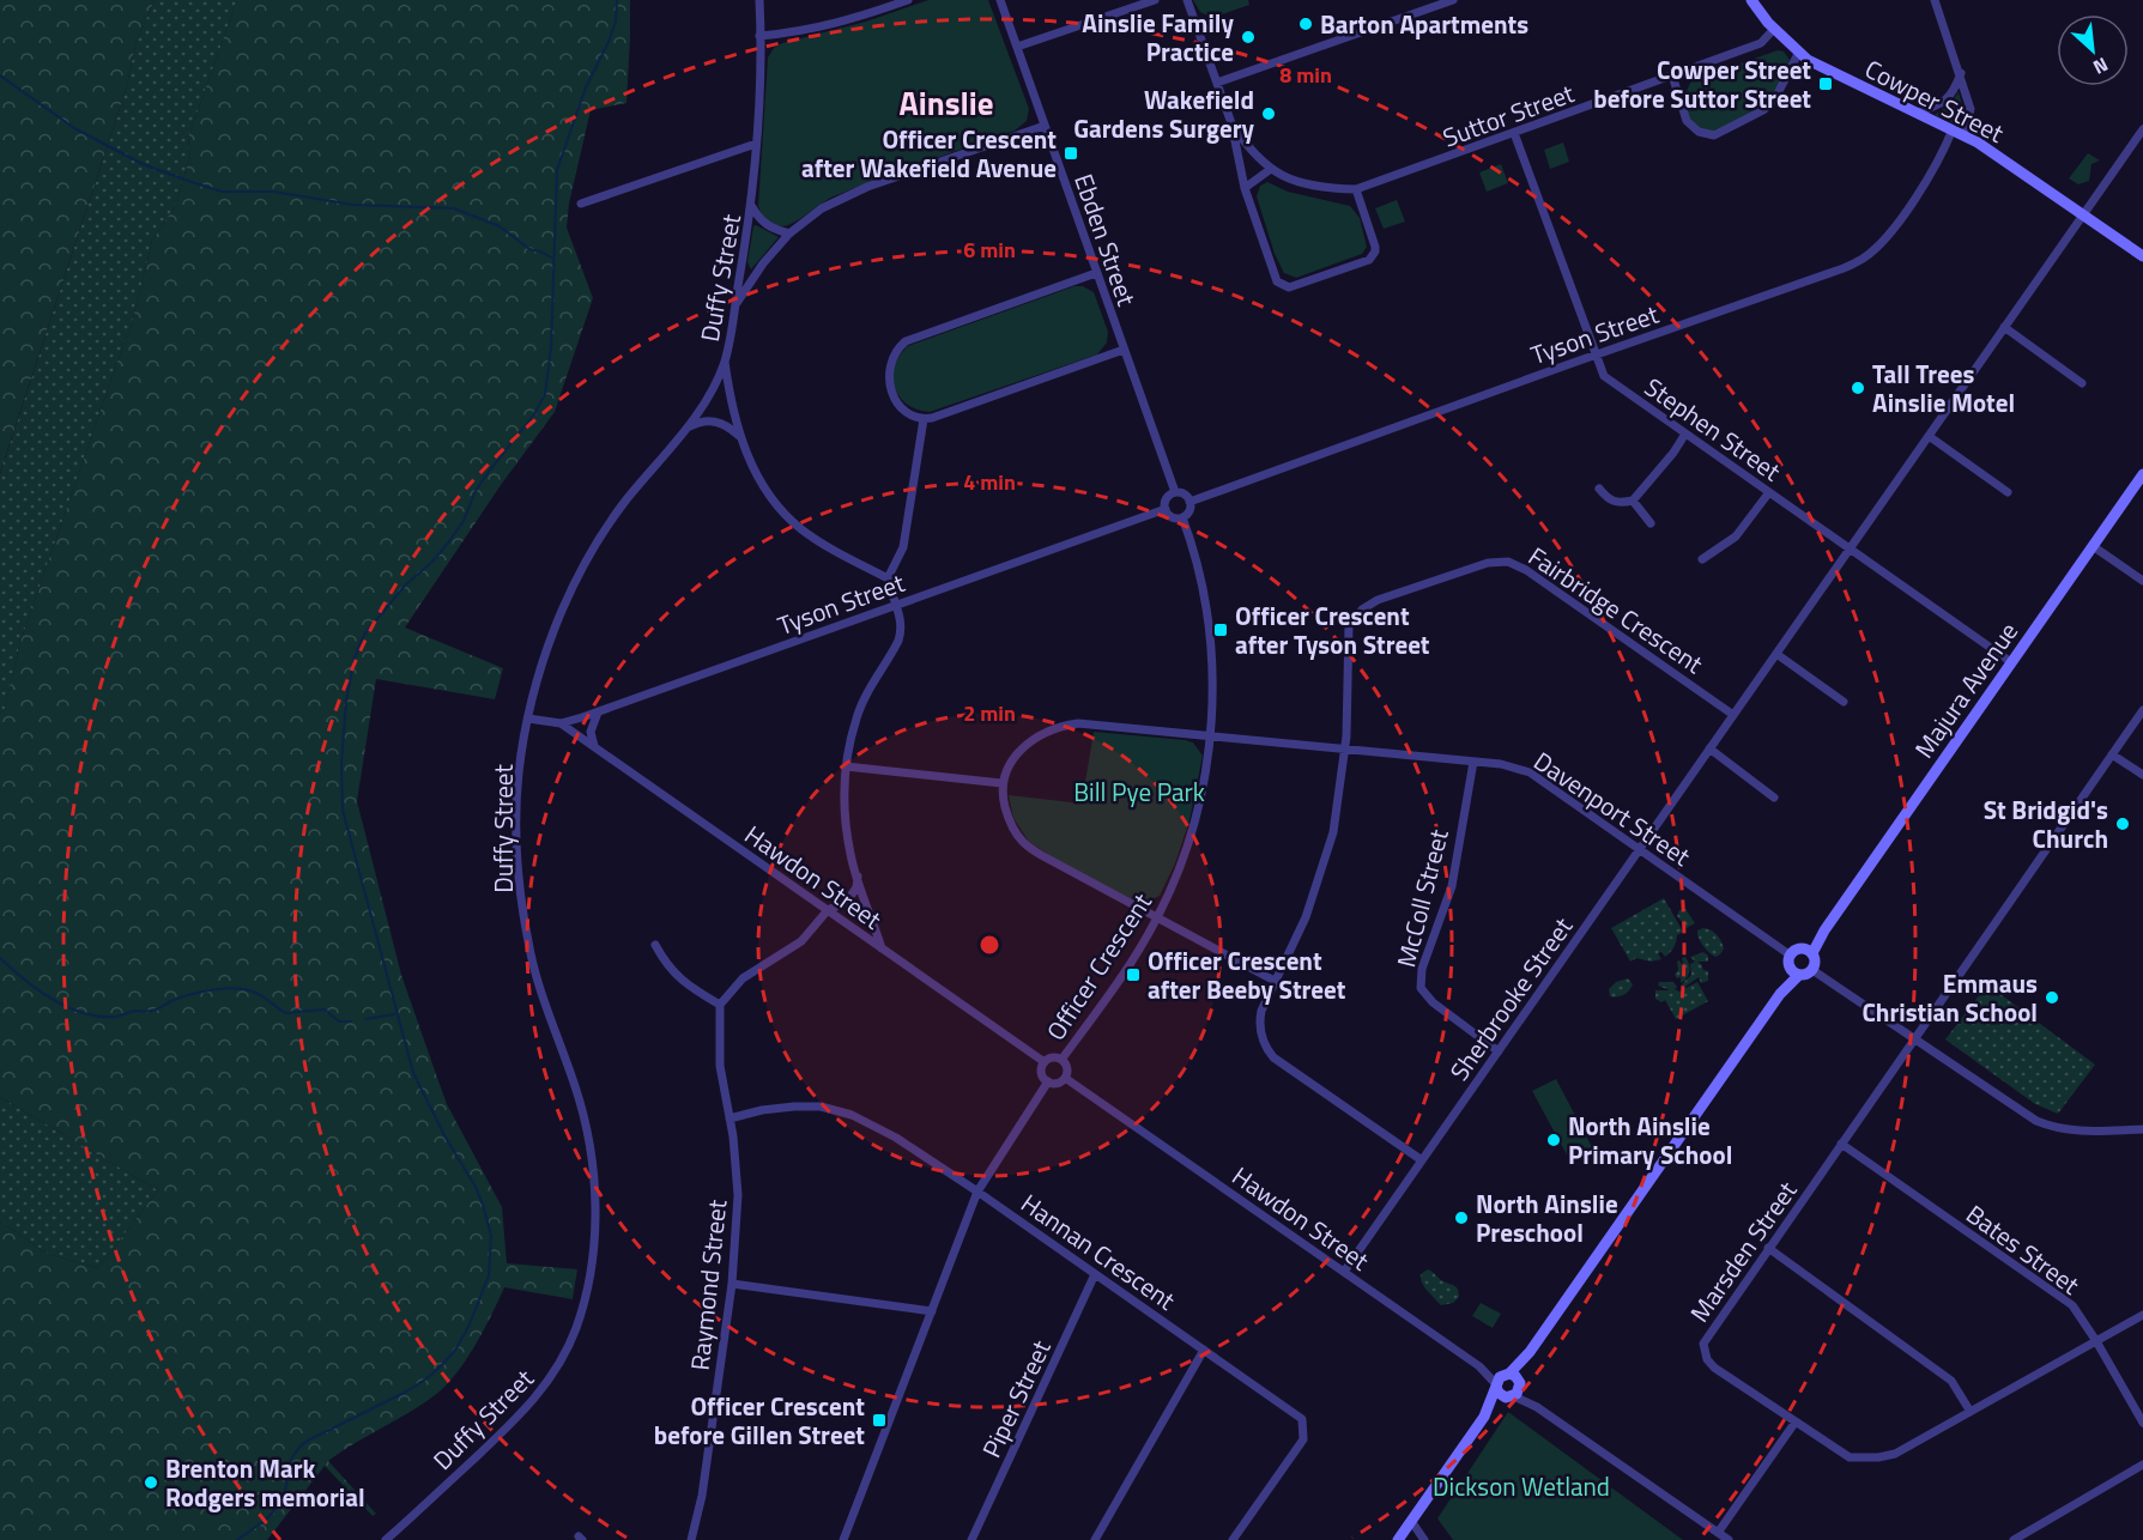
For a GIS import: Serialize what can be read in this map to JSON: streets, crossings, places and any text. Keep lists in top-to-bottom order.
{
  "streets": {
    "main road": ["Cowper Street", "Majura Avenue"],
    "street": [
      "Suttor Street",
      "Ebden Street",
      "Duffy Street",
      "Tyson Street",
      "Stephen Street",
      "Fairbridge Crescent",
      "Davenport Street",
      "Hawdon Street",
      "McColl Street",
      "Officer Crescent",
      "Sherbrooke Street",
      "Bates Street",
      "Hannan Crescent",
      "Marsden Street",
      "Raymond Street",
      "Piper Street"
    ]
  },
  "crossings": [
    ["Cowper Street", "Suttor Street"],
    ["Cowper Street", "Tyson Street"],
    ["Cowper Street", "Sherbrooke Street"],
    ["Suttor Street", "Stephen Street"],
    ["Ebden Street", "Tyson Street"],
    ["Ebden Street", "Officer Crescent"],
    ["Duffy Street", "Tyson Street"],
    ["Tyson Street", "Stephen Street"],
    ["Tyson Street", "Hawdon Street"],
    ["Tyson Street", "Officer Crescent"],
    ["Stephen Street", "Majura Avenue"],
    ["Stephen Street", "Sherbrooke Street"],
    ["Fairbridge Crescent", "Davenport Street"],
    ["Fairbridge Crescent", "Sherbrooke Street"],
    ["Majura Avenue", "Davenport Street"],
    ["Davenport Street", "McColl Street"],
    ["Davenport Street", "Officer Crescent"],
    ["Davenport Street", "Sherbrooke Street"],
    ["Hawdon Street", "Officer Crescent"],
    ["Hawdon Street", "Sherbrooke Street"],
    ["McColl Street", "Sherbrooke Street"],
    ["Bates Street", "Marsden Street"],
    ["Hannan Crescent", "Raymond Street"],
    ["Hannan Crescent", "Piper Street"]
  ],
  "districts": ["Ainslie"],
  "parks": ["Bill Pye Park", "Dickson Wetland"],
  "places": {
    "other": [
      "Barton Apartments",
      "Ainslie Family Practice",
      "Wakefield Gardens Surgery",
      "Tall Trees Ainslie Motel",
      "St Bridgid's Church",
      "Emmaus Christian School",
      "North Ainslie Primary School",
      "North Ainslie Preschool",
      "Brenton Mark Rodgers memorial"
    ],
    "transit": [
      "Cowper Street before Suttor Street",
      "Officer Crescent after Wakefield Avenue",
      "Officer Crescent after Tyson Street",
      "Officer Crescent after Beeby Street",
      "Officer Crescent before Gillen Street"
    ]
  },
  "north": "bottom right",
  "rings": [
    "8 min",
    "6 min",
    "4 min",
    "2 min"
  ]
}
